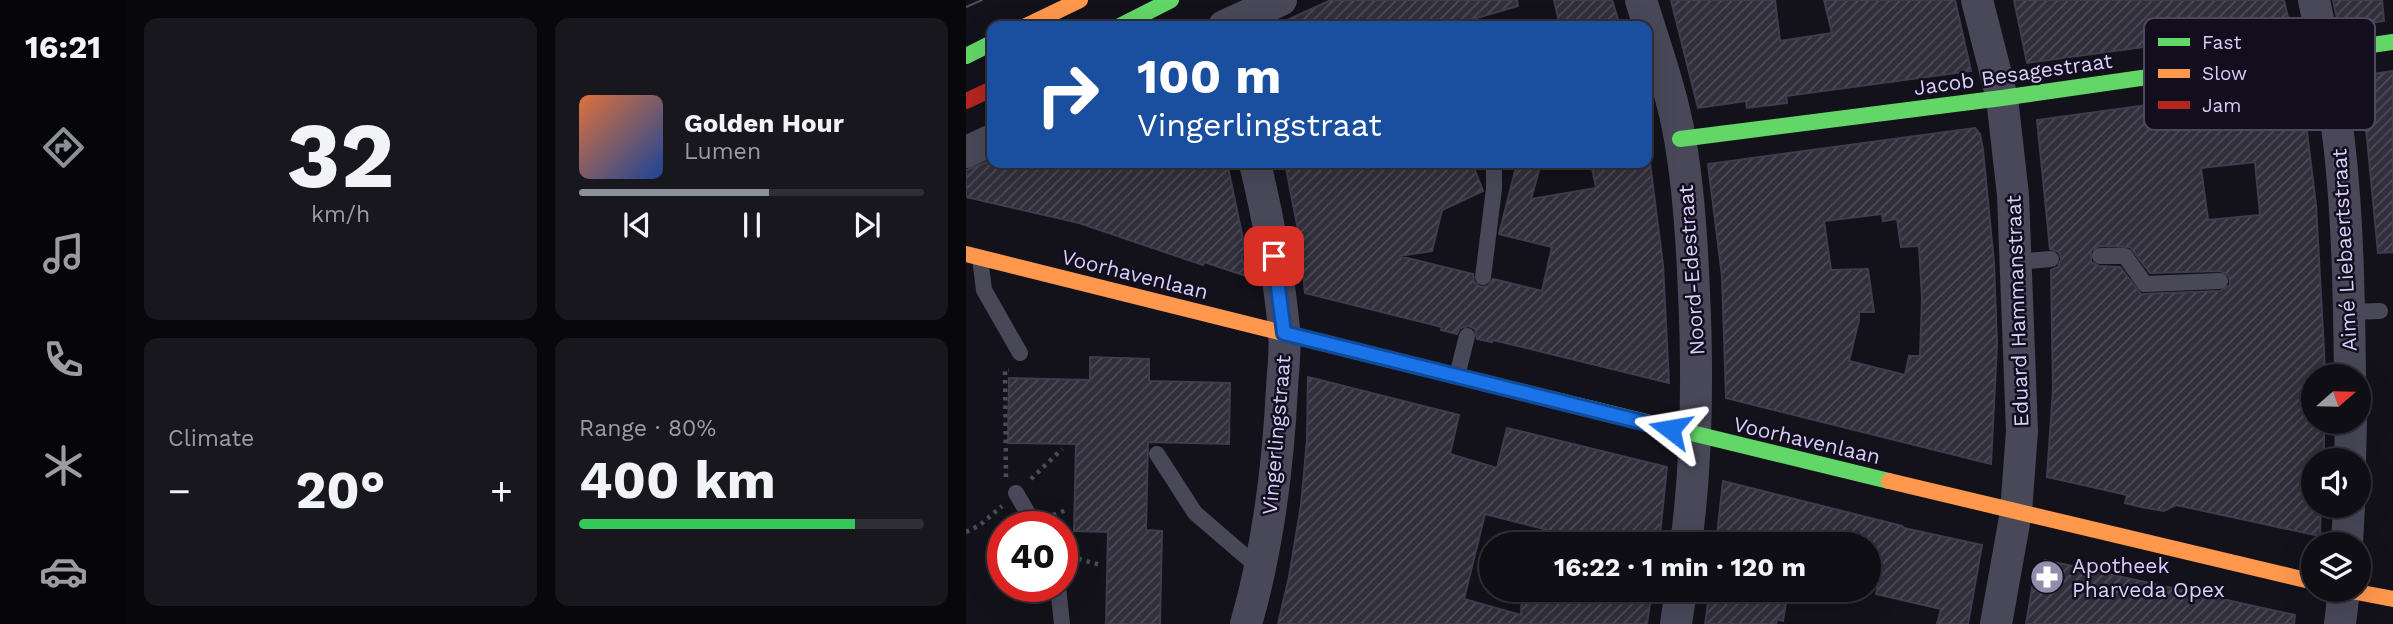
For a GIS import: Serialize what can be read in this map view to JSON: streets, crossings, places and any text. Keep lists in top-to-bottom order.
{
  "streets": {
    "street": [
      "Jacob Besagestraat",
      "Aimé Liebaertstraat",
      "Noord-Edestraat",
      "Voorhavenlaan",
      "Eduard Hammanstraat",
      "Vingerlingstraat"
    ]
  },
  "crossings": [
    ["Jacob Besagestraat", "Noord-Edestraat"],
    ["Jacob Besagestraat", "Eduard Hammanstraat"],
    ["Noord-Edestraat", "Voorhavenlaan"],
    ["Voorhavenlaan", "Eduard Hammanstraat"],
    ["Voorhavenlaan", "Vingerlingstraat"]
  ],
  "places": {
    "pharmacy": ["Apotheek Pharveda Opex"]
  },
  "legend": ["Fast", "Slow", "Jam"],
  "north": "right",
  "page": {
    "tabs": "16:21",
    "tile": [
      ["32", "km/h"],
      "Climate",
      ["Range · 80%", "400 km"]
    ],
    "turn": ["100 m", "Vingerlingstraat"],
    "song": ["Golden Hour", "Lumen"],
    "heat": ["−", "20°", "+"],
    "limit": "40",
    "trip": "16:22 · 1 min · 120 m"
  }
}
